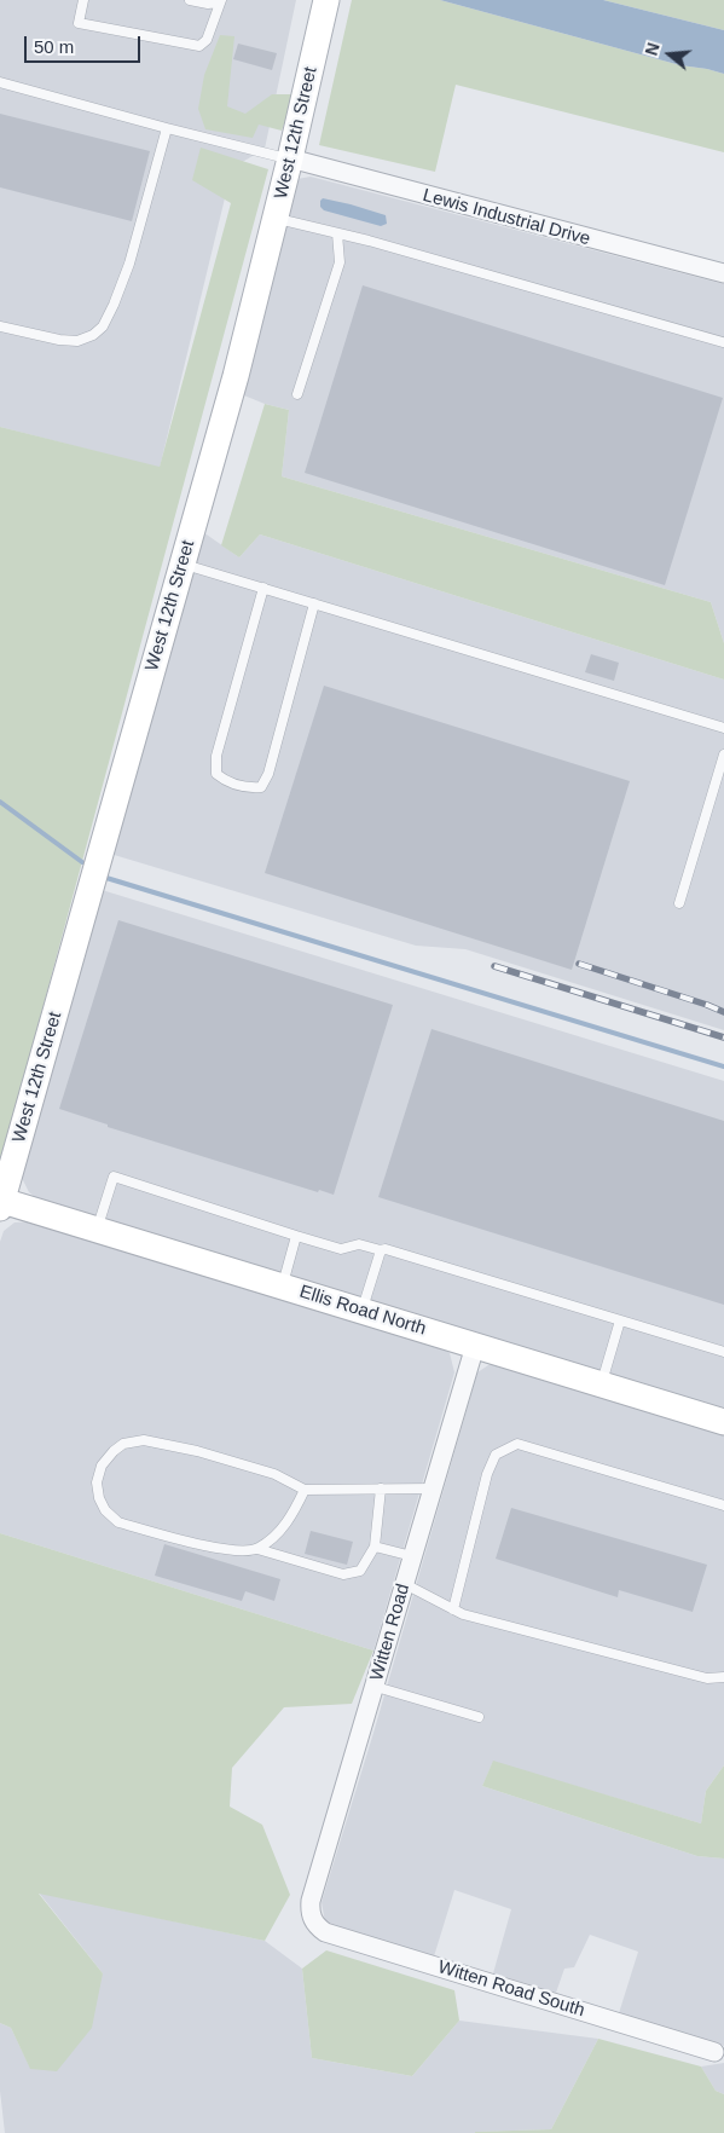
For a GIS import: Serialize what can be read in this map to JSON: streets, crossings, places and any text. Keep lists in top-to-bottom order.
{
  "streets": {
    "street": [
      "West 12th Street",
      "Lewis Industrial Drive",
      "Ellis Road North",
      "Witten Road",
      "Witten Road South"
    ]
  },
  "crossings": [
    ["West 12th Street", "Lewis Industrial Drive"],
    ["West 12th Street", "Ellis Road North"],
    ["Ellis Road North", "Witten Road"],
    ["Witten Road", "Witten Road South"]
  ],
  "scale_bar": "50 m",
  "north": "left"
}
